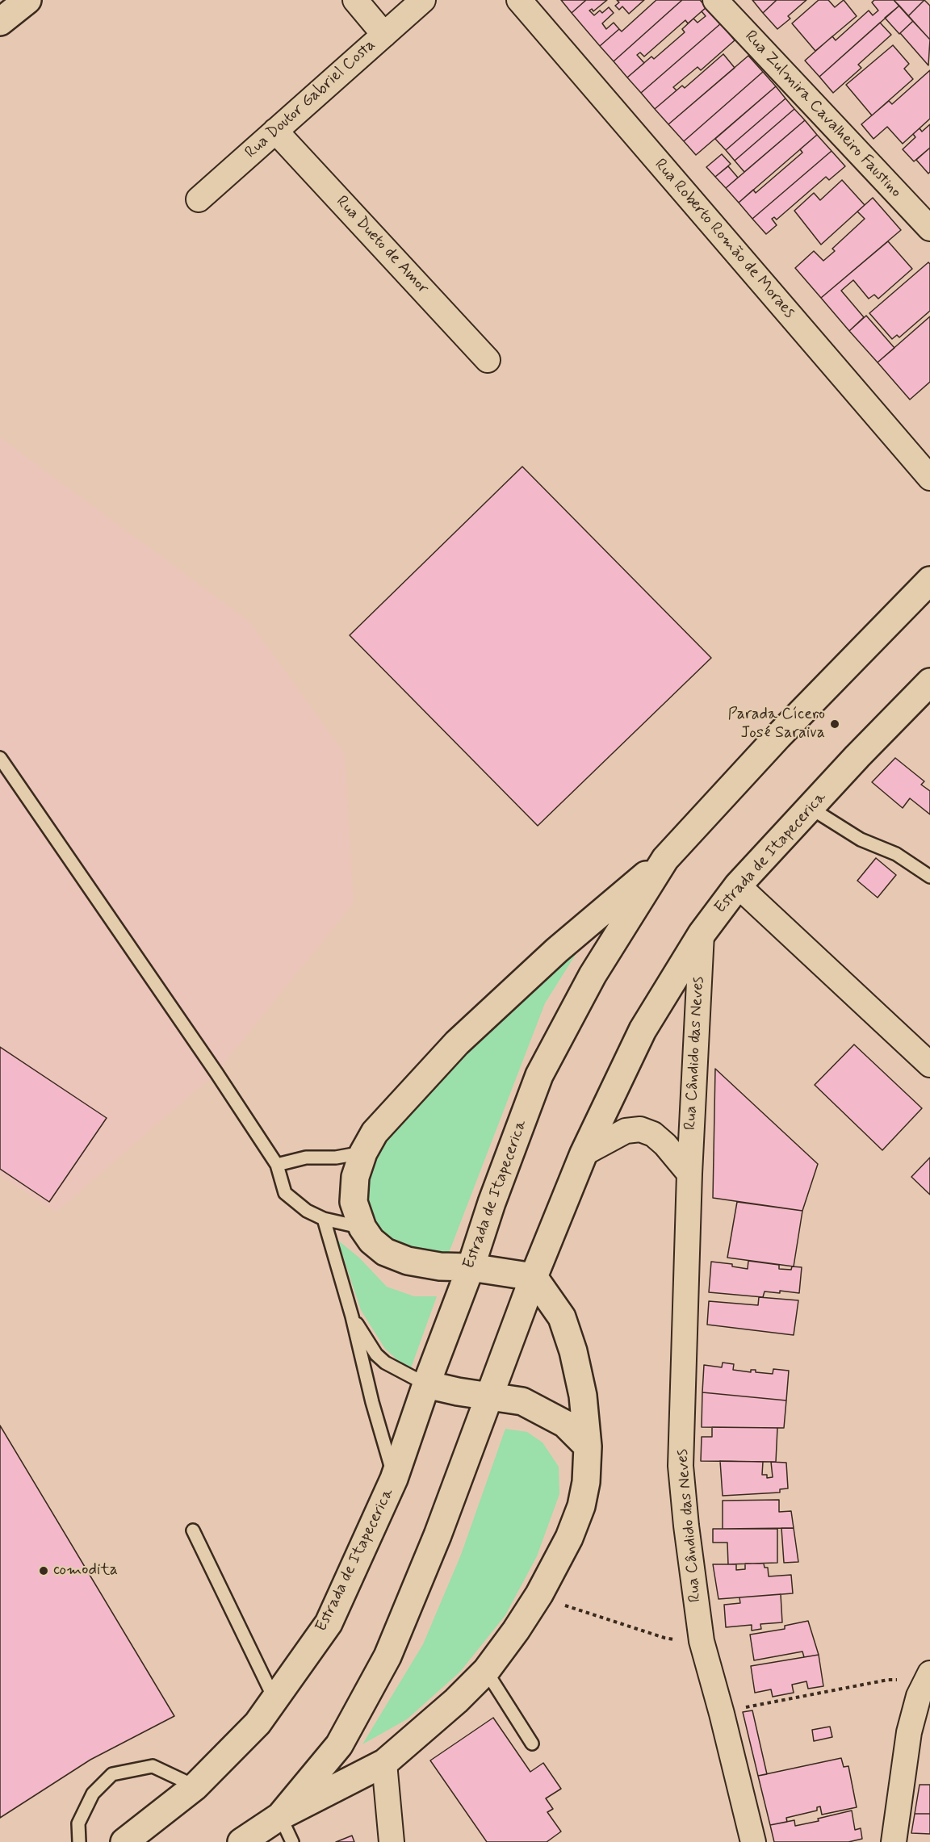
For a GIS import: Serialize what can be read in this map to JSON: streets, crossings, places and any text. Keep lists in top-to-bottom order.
{
  "streets": {
    "main road": ["Estrada de Itapecerica"],
    "street": [
      "Rua Doutor Gabriel Costa",
      "Rua Zulmira Cavalheiro Faustino",
      "Rua Roberto Romão de Moraes",
      "Rua Dueto de Amor",
      "Rua Cândido das Neves"
    ]
  },
  "crossings": [
    ["Rua Doutor Gabriel Costa", "Rua Dueto de Amor"],
    ["Estrada de Itapecerica", "Rua Cândido das Neves"]
  ],
  "places": ["Parada Cícero José Saraiva", "comodita"]
}
